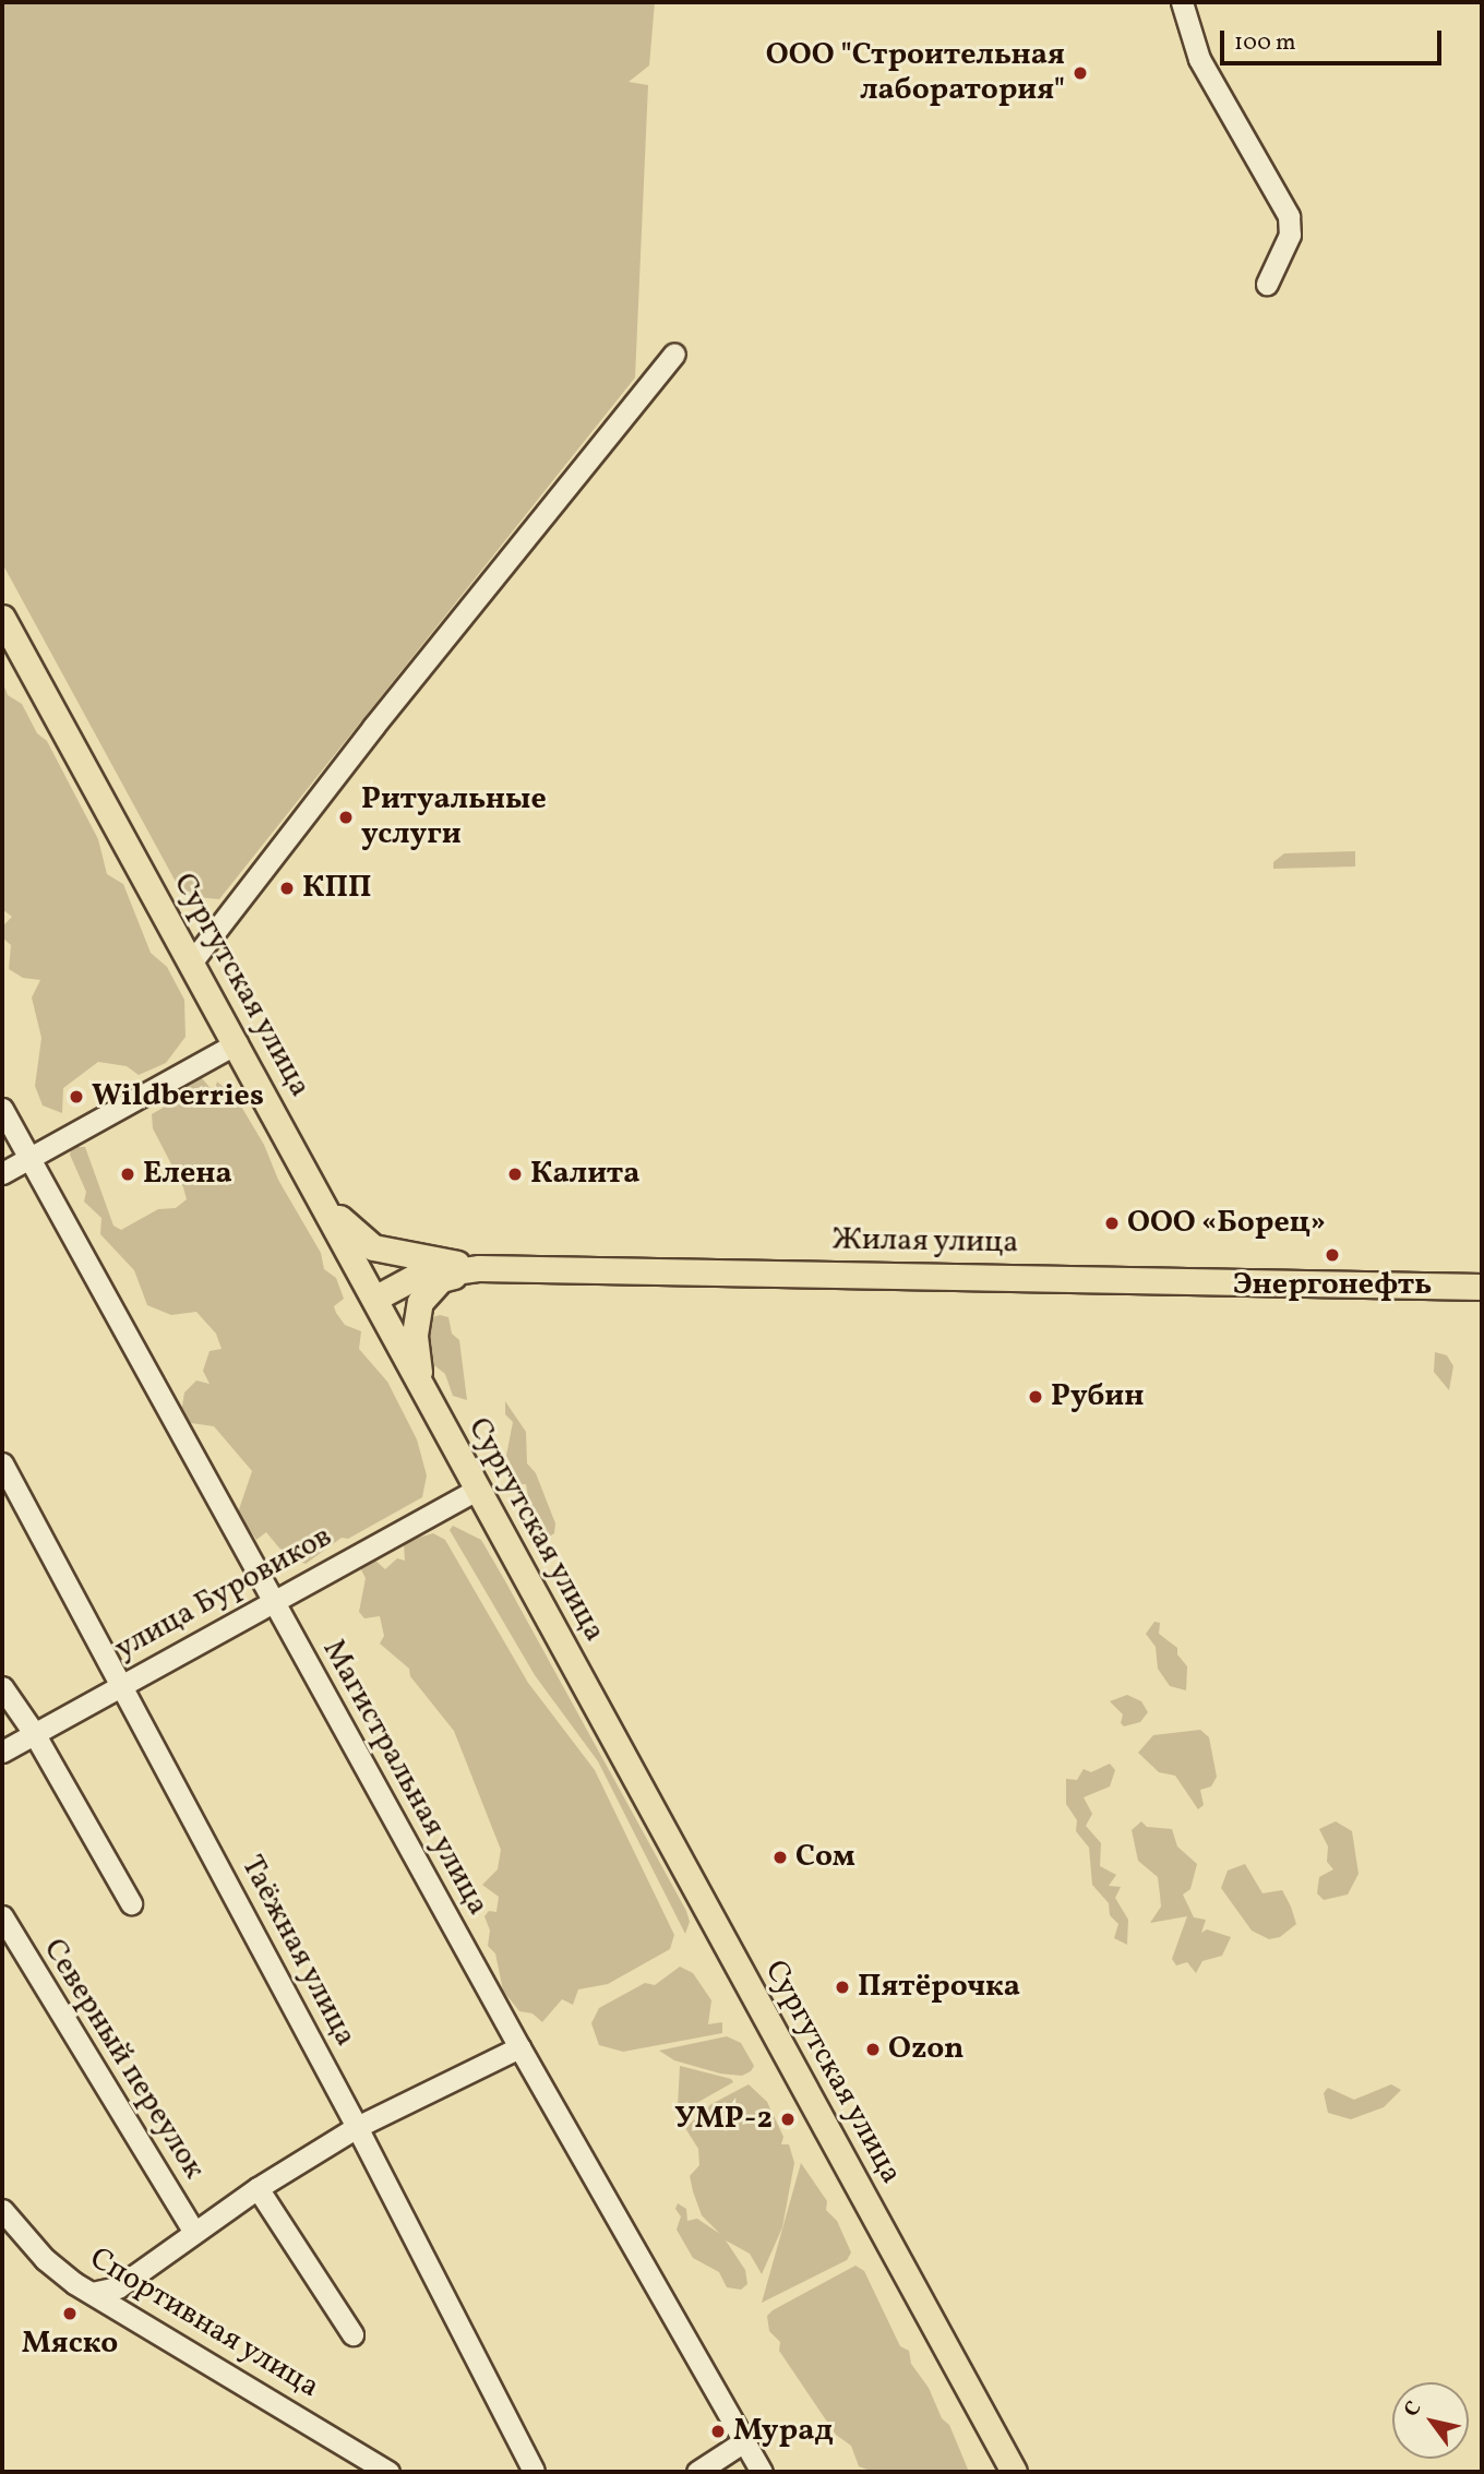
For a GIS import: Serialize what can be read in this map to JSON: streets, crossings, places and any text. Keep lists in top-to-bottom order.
{
  "streets": {
    "main road": ["Сургутская улица", "Жилая улица"],
    "street": [
      "улица Буровиков",
      "Магистральная улица",
      "Таёжная улица",
      "Северный переулок",
      "Спортивная улица"
    ]
  },
  "crossings": [
    ["Сургутская улица", "Жилая улица"],
    ["Сургутская улица", "улица Буровиков"],
    ["улица Буровиков", "Магистральная улица"],
    ["улица Буровиков", "Таёжная улица"]
  ],
  "places": [
    "ООО \"Строительная лаборатория\"",
    "Ритуальные услуги",
    "КПП",
    "Wildberries",
    "Елена",
    "Калита",
    "ООО «Борец»",
    "Энергонефть",
    "Рубин",
    "Сом",
    "Пятёрочка",
    "Ozon",
    "УМР-2",
    "Мяско",
    "Мурад"
  ],
  "scale_bar": "100 m",
  "north": "top left"
}
